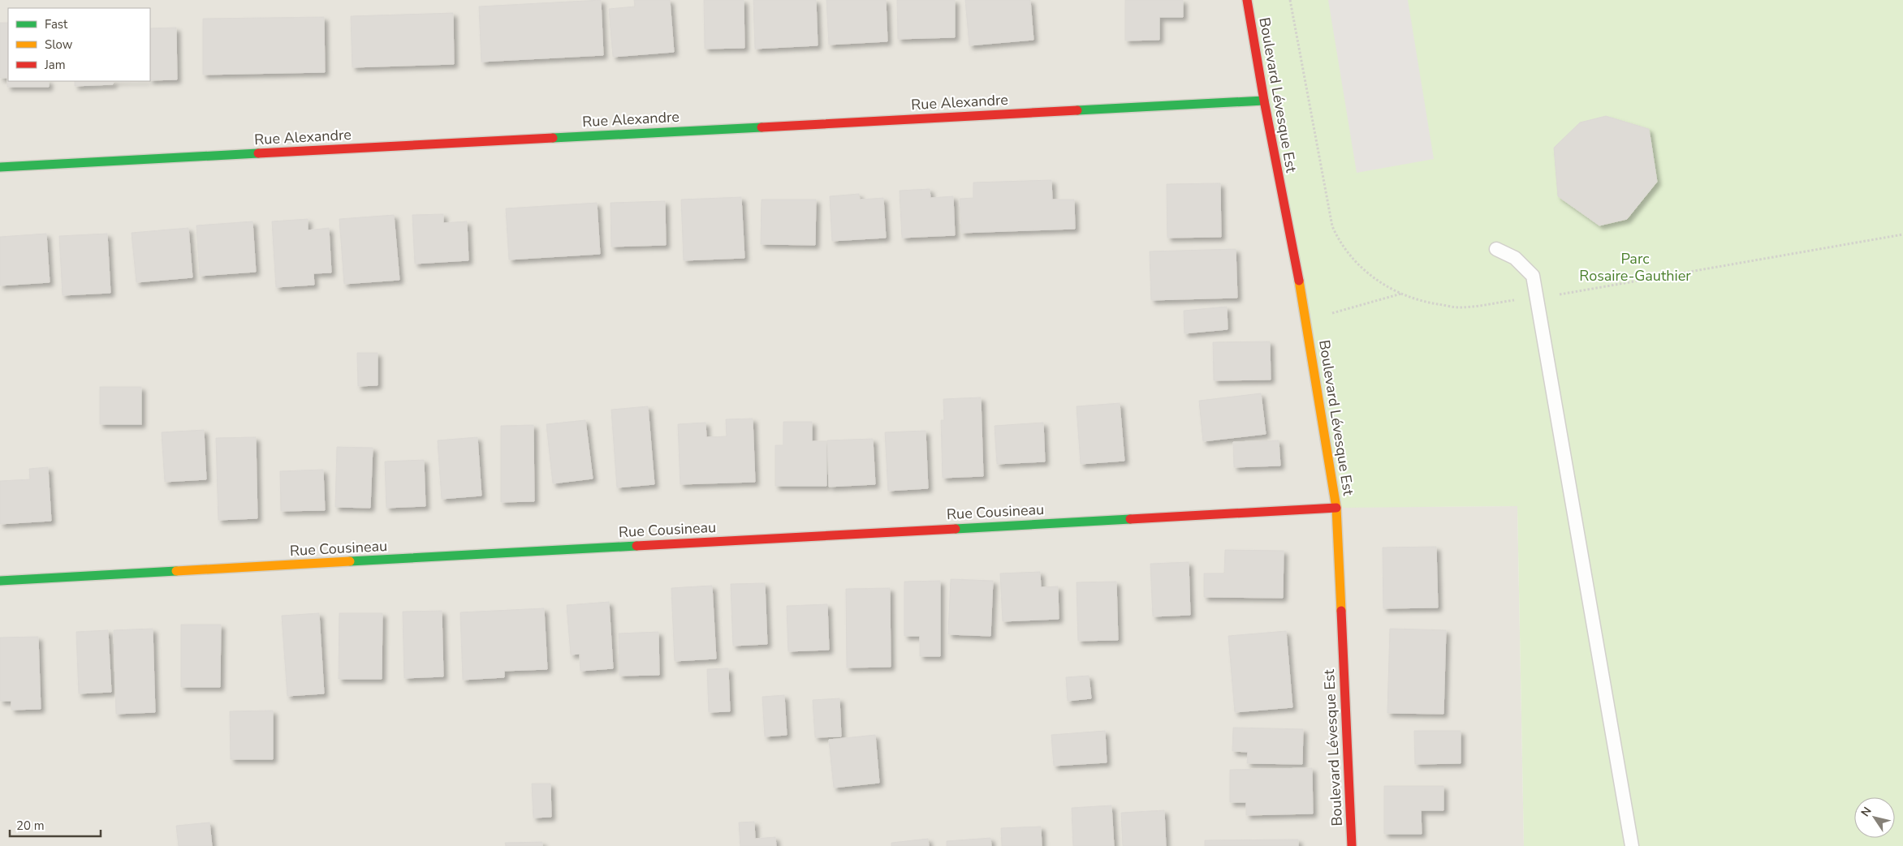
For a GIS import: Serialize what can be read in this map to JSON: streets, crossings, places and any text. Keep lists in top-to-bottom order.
{
  "streets": {
    "street": ["Boulevard Lévesque Est", "Rue Alexandre", "Rue Cousineau"]
  },
  "crossings": [
    ["Boulevard Lévesque Est", "Rue Alexandre"],
    ["Boulevard Lévesque Est", "Rue Cousineau"]
  ],
  "parks": ["Parc Rosaire-Gauthier"],
  "legend": ["Fast", "Slow", "Jam"],
  "scale_bar": "20 m",
  "north": "top left"
}
